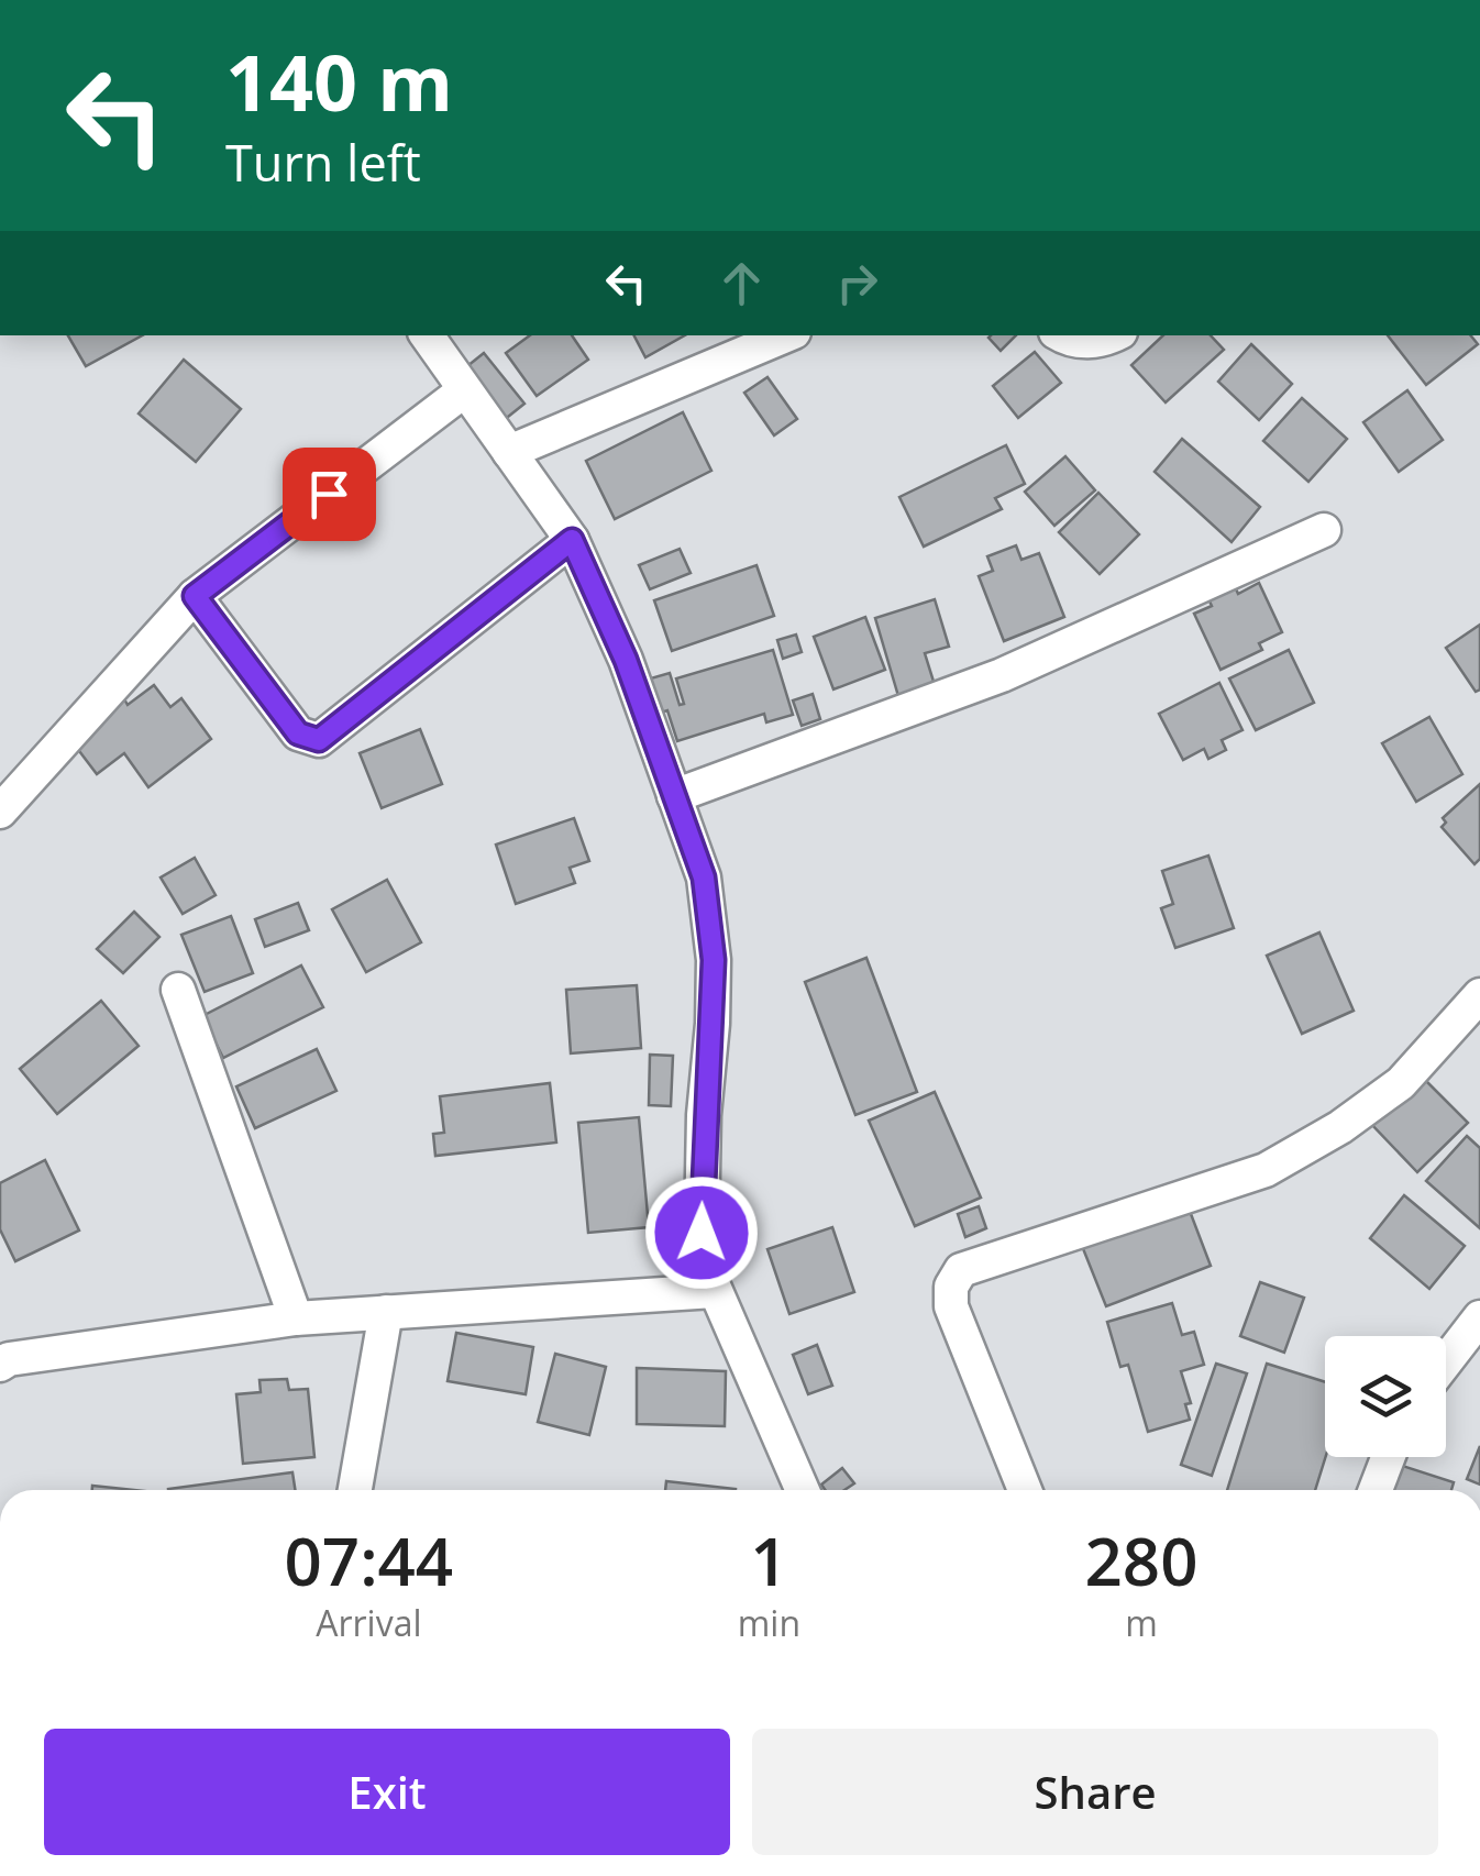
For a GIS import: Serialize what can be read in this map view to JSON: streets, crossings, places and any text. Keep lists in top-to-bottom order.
{
  "page": {
    "turn": ["140 m", "Turn left"],
    "eta": [
      "07:44",
      "Arrival",
      "1",
      "min",
      "280",
      "m"
    ],
    "buttons": ["Exit", "Share"]
  }
}
